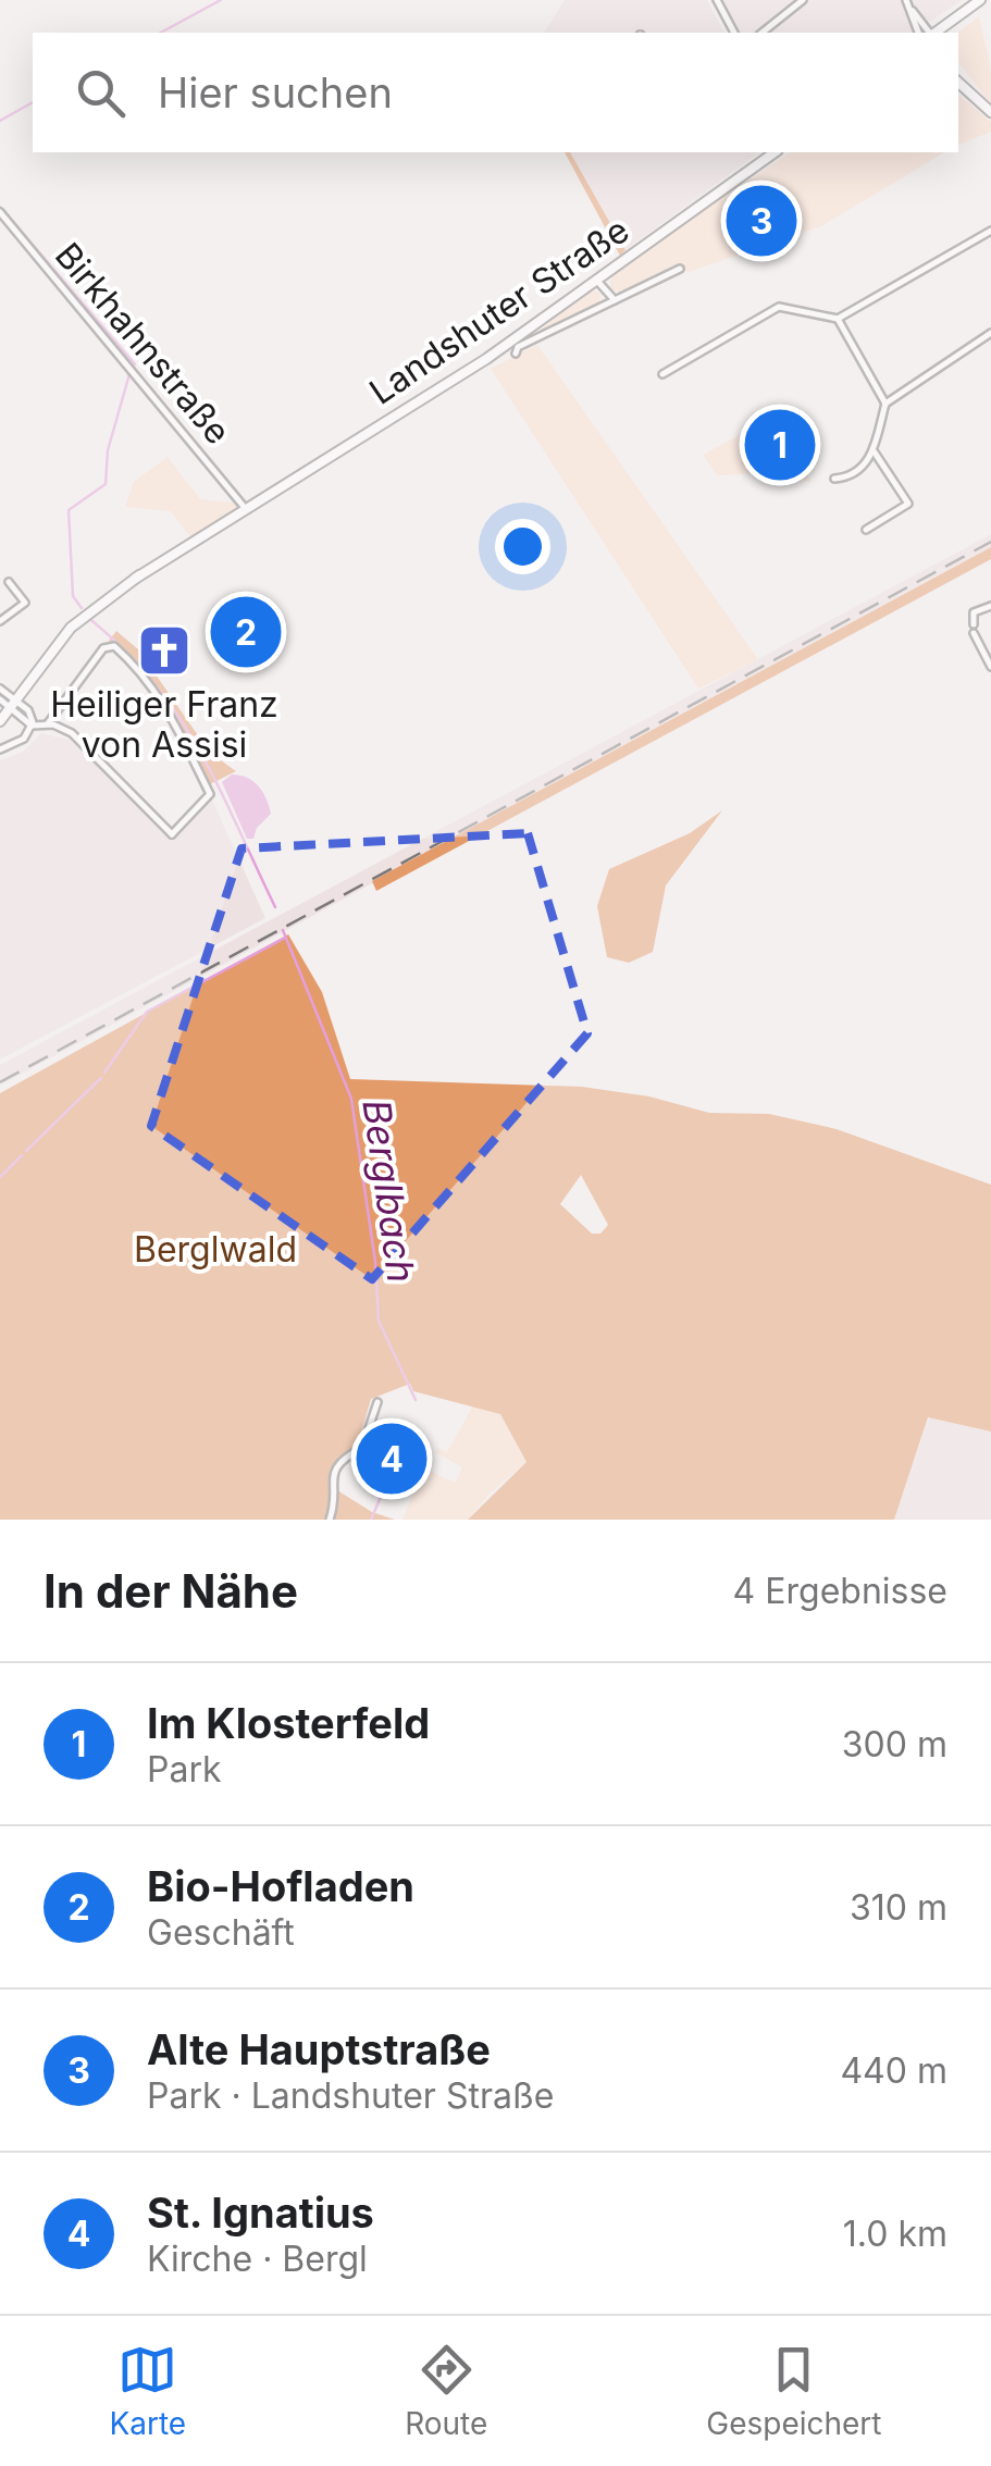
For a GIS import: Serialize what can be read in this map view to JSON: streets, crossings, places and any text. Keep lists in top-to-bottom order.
{
  "streets": {
    "main road": ["Landshuter Straße"],
    "street": ["Birkhahnstraße"]
  },
  "crossings": [
    ["Landshuter Straße", "Birkhahnstraße"]
  ],
  "water": ["Berglbach"],
  "parks": ["Berglwald"],
  "places": {
    "church": ["Heiliger Franz von Assisi"]
  },
  "page": {
    "search": "Hier suchen",
    "pins": [
      "3",
      "1",
      "2",
      "4"
    ],
    "heading": ["In der Nähe", "4 Ergebnisse"],
    "list": [
      {
        "mark": "1",
        "name": "Im Klosterfeld",
        "note": "Park",
        "value": "300 m"
      },
      {
        "mark": "2",
        "name": "Bio-Hofladen",
        "note": "Geschäft",
        "value": "310 m"
      },
      {
        "mark": "3",
        "name": "Alte Hauptstraße",
        "note": "Park · Landshuter Straße",
        "value": "440 m"
      },
      {
        "mark": "4",
        "name": "St. Ignatius",
        "note": "Kirche · Bergl",
        "value": "1.0 km"
      }
    ],
    "nav": ["Karte", "Route", "Gespeichert"]
  }
}
